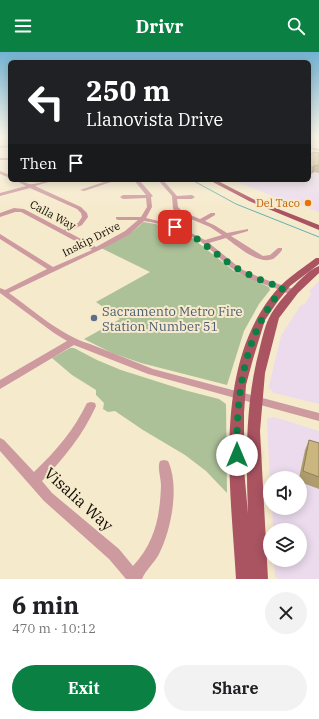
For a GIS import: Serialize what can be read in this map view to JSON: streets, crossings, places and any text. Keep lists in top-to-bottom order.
{
  "streets": {
    "street": ["Calla Way", "Inskip Drive", "Visalia Way"]
  },
  "crossings": [
    ["Calla Way", "Inskip Drive"]
  ],
  "places": ["Del Taco", "Sacramento Metro Fire Station Number 51"],
  "page": {
    "header": "Drivr",
    "turn": ["250 m", "Llanovista Drive"],
    "then": "Then",
    "heading": ["6 min", "470 m · 10:12"],
    "buttons": ["Exit", "Share"]
  }
}
